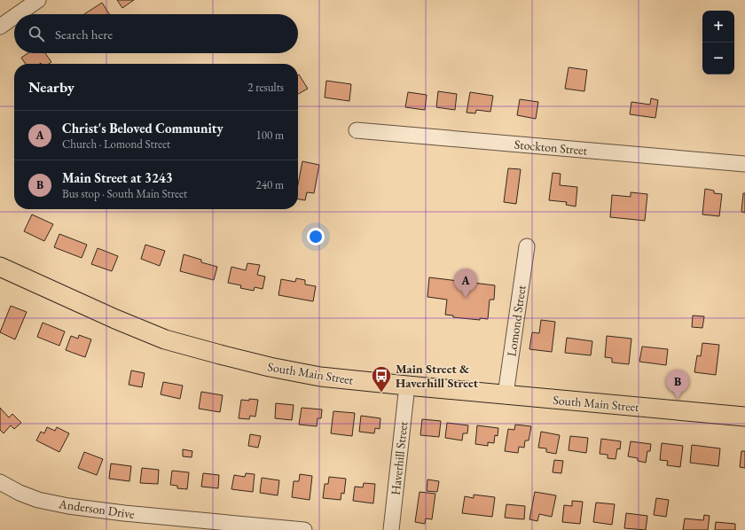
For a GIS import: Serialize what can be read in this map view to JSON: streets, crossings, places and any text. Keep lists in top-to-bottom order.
{
  "streets": {
    "main road": ["South Main Street"],
    "street": [
      "Stockton Street",
      "Lomond Street",
      "Haverhill Street",
      "Anderson Drive"
    ]
  },
  "crossings": [
    ["Lomond Street", "South Main Street"],
    ["South Main Street", "Haverhill Street"]
  ],
  "places": {
    "bus stop": ["Main Street & Haverhill Street"]
  },
  "page": {
    "map_buttons": ["+", "−"],
    "search": "Search here",
    "heading": ["Nearby", "2 results"],
    "list": [
      {
        "mark": "A",
        "name": "Christ's Beloved Community",
        "note": "Church · Lomond Street",
        "value": "100 m"
      },
      {
        "mark": "B",
        "name": "Main Street at 3243",
        "note": "Bus stop · South Main Street",
        "value": "240 m"
      }
    ],
    "pins": ["A", "B"]
  }
}
